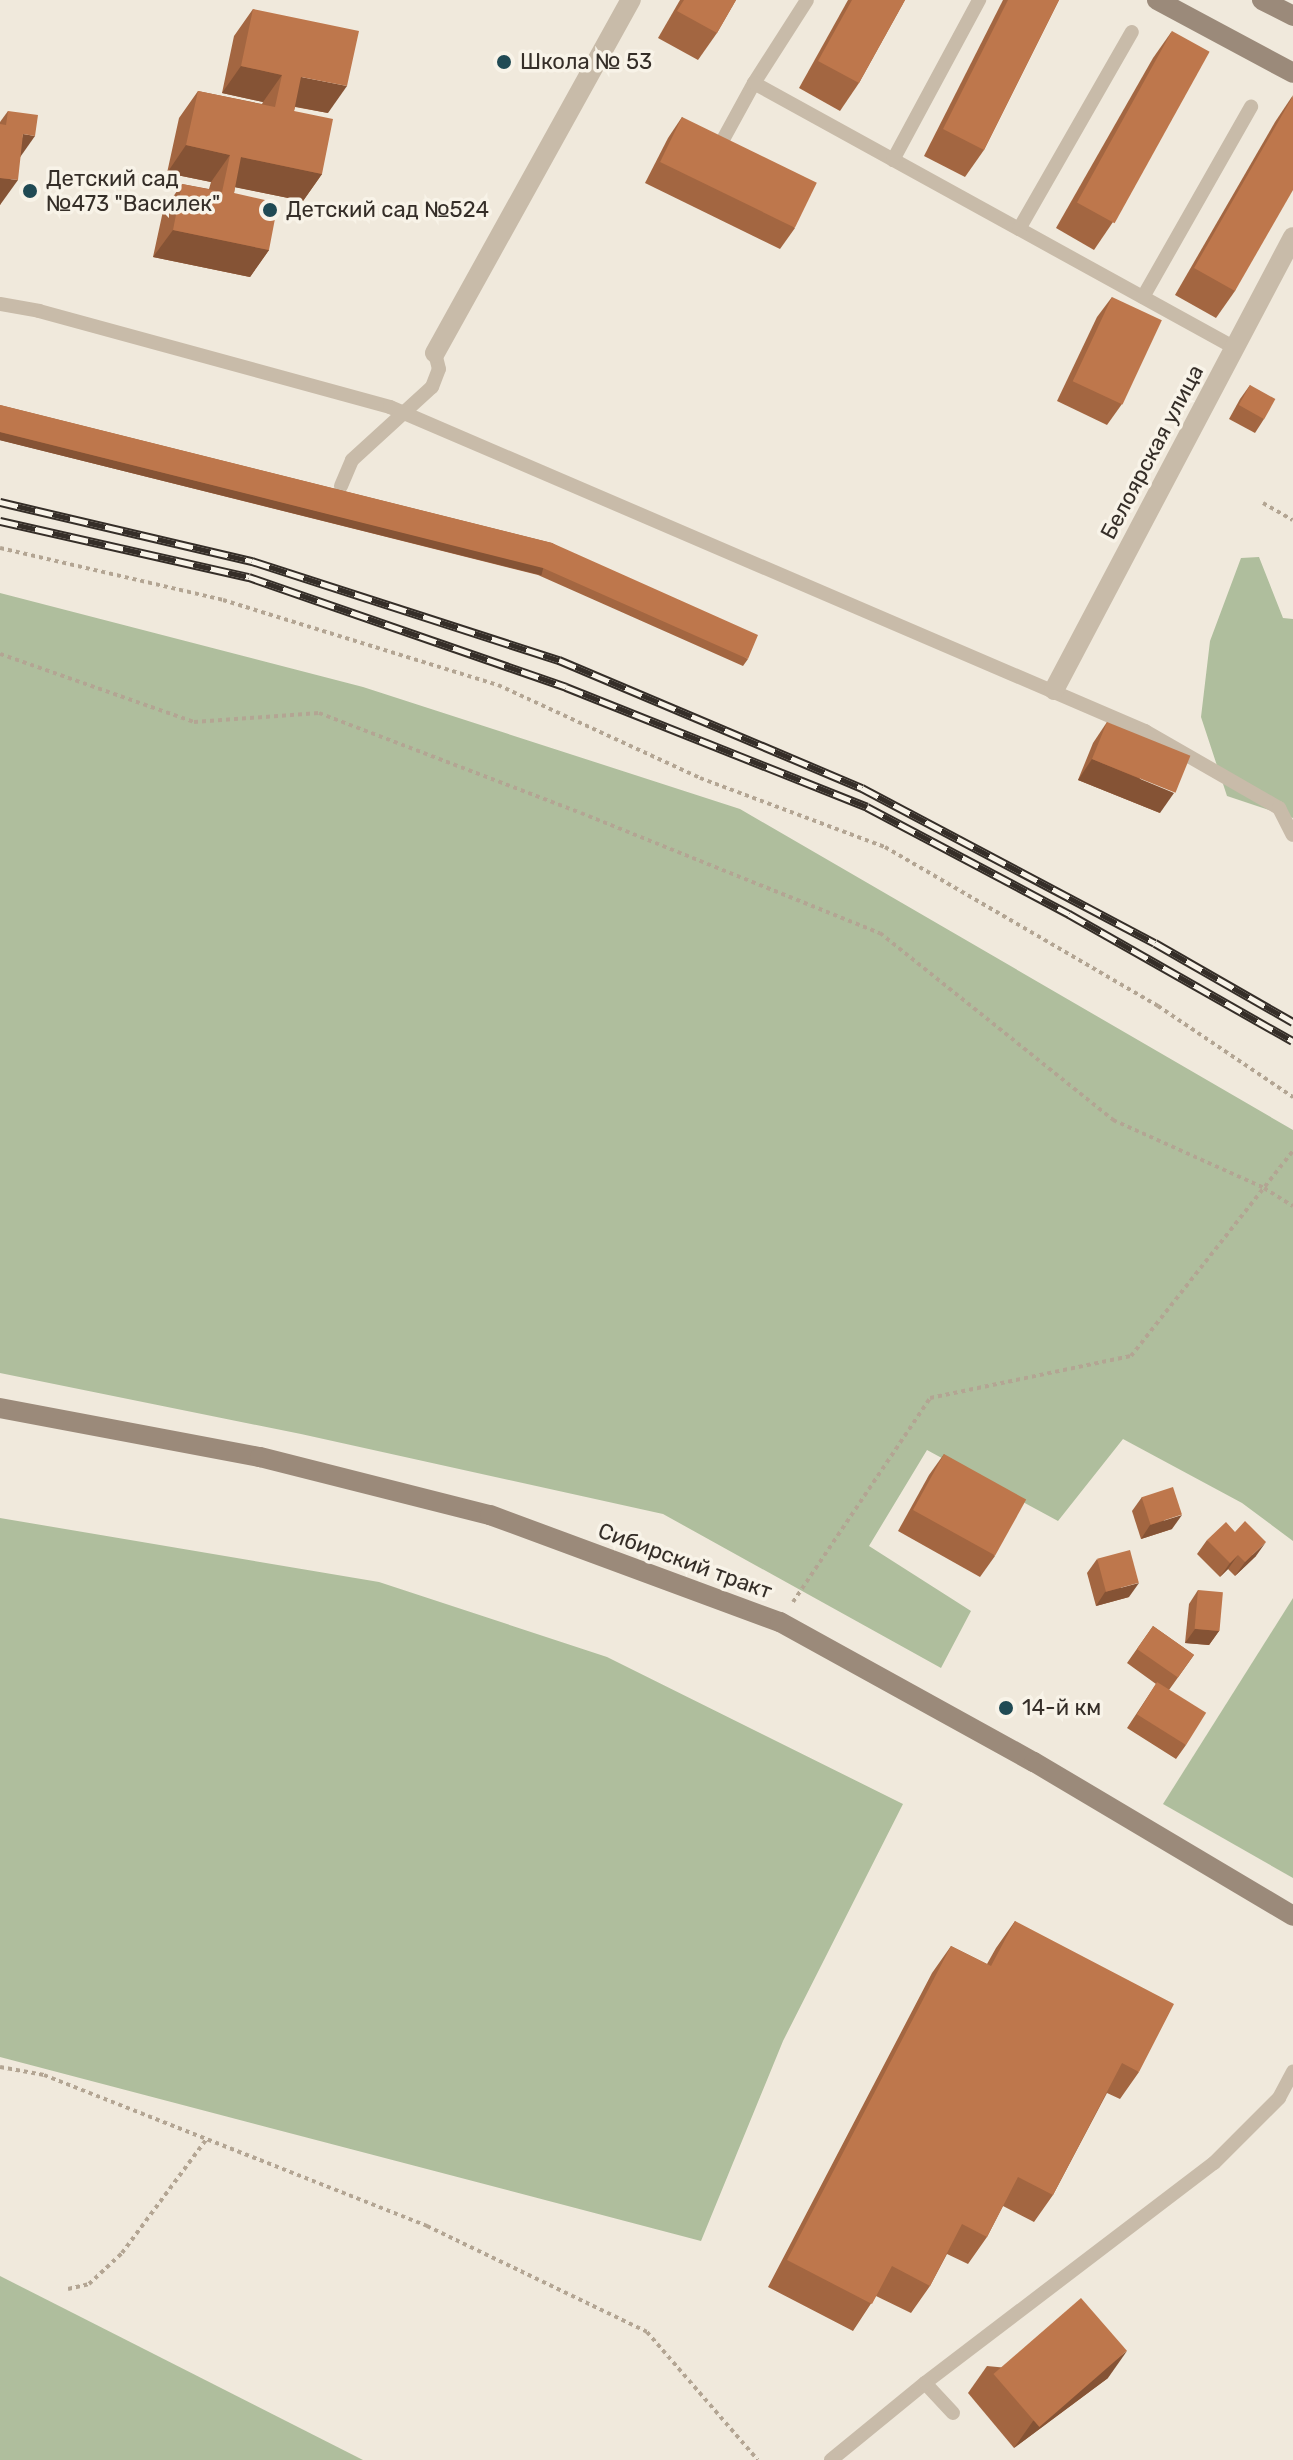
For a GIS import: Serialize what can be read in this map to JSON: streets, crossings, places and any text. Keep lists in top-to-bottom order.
{
  "streets": {
    "main road": ["Сибирский тракт"],
    "street": ["Белоярская улица"]
  },
  "places": [
    "Школа № 53",
    "Детский сад №473 \"Василек\"",
    "Детский сад №524",
    "14-й км"
  ]
}
